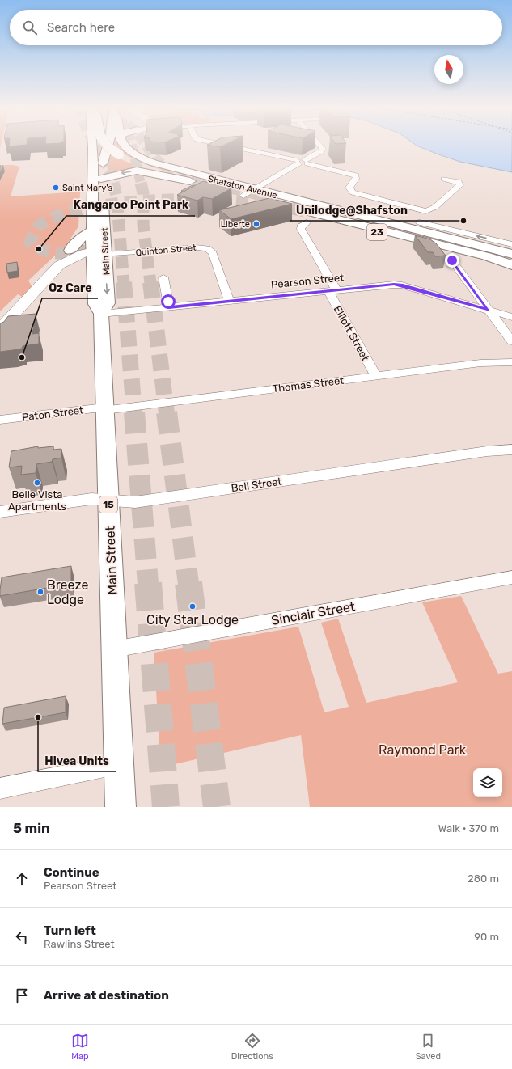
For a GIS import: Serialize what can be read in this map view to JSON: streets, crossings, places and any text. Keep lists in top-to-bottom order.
{
  "streets": {
    "main road": [
      "Shafston Avenue",
      "23",
      "Main Street",
      "15"
    ],
    "street": [
      "Quinton Street",
      "Pearson Street",
      "Elliott Street",
      "Thomas Street",
      "Paton Street",
      "Bell Street",
      "Sinclair Street"
    ]
  },
  "crossings": [
    ["Quinton Street", "Main Street"],
    ["Quinton Street", "Pearson Street"],
    ["Main Street", "Pearson Street"],
    ["Main Street", "Thomas Street"],
    ["Main Street", "Paton Street"],
    ["Main Street", "Bell Street"],
    ["Main Street", "Sinclair Street"],
    ["Pearson Street", "Elliott Street"],
    ["Elliott Street", "Thomas Street"],
    ["Thomas Street", "Paton Street"]
  ],
  "parks": ["Raymond Park"],
  "places": [
    "Saint Mary's",
    "Unilodge@Shafston",
    "Liberte",
    "Kangaroo Point Park",
    "Oz Care",
    "Belle Vista Apartments",
    "Breeze Lodge",
    "City Star Lodge",
    "Hivea Units"
  ],
  "north": "top",
  "page": {
    "search": "Search here",
    "heading": ["5 min", "Walk · 370 m"],
    "list": [
      ["Continue", "Pearson Street", "280 m"],
      ["Turn left", "Rawlins Street", "90 m"],
      "Arrive at destination"
    ],
    "nav": ["Map", "Directions", "Saved"]
  }
}
